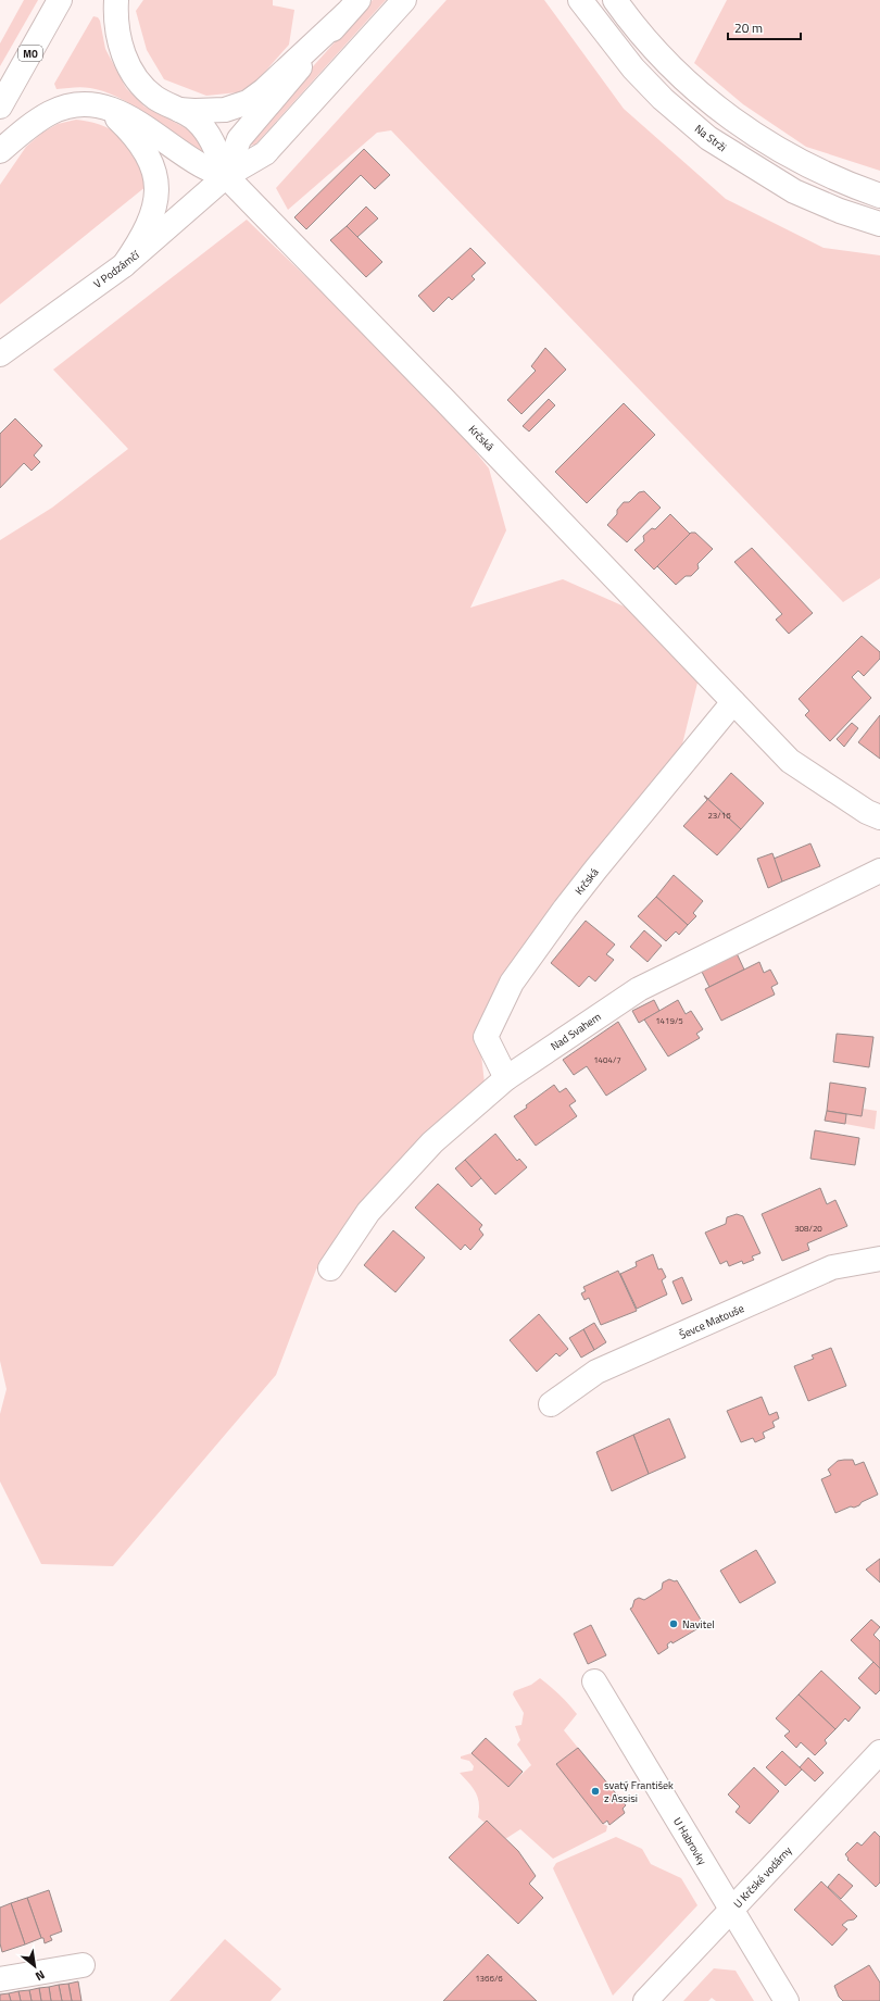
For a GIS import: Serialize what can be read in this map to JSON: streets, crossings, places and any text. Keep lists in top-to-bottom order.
{
  "streets": {
    "main road": [
      "MO",
      "Na Strži",
      "V Podzámčí",
      "Krčská",
      "Nad Svahem",
      "Ševce Matouše",
      "U Habrovky",
      "U Krčské vodárny"
    ]
  },
  "crossings": [
    ["V Podzámčí", "Krčská"],
    ["Krčská", "Nad Svahem"],
    ["U Habrovky", "U Krčské vodárny"]
  ],
  "places": ["Navitel", "svatý František z Assisi"],
  "house_numbers": [
    "23/16",
    "1419/5",
    "1404/7",
    "308/20",
    "1366/6"
  ],
  "scale_bar": "20 m",
  "north": "bottom right"
}
